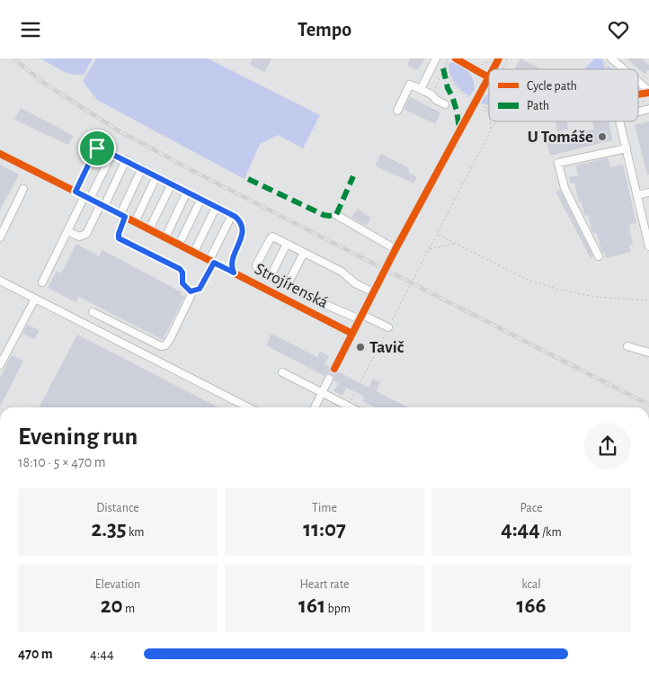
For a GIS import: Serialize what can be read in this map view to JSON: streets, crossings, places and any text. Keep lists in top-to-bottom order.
{
  "streets": {
    "street": ["Strojírenská"]
  },
  "places": ["U Tomáše", "Tavič"],
  "legend": ["Cycle path", "Path"],
  "page": {
    "header": "Tempo",
    "heading": ["Evening run", "18:10 · 5 × 470 m"],
    "stats": [
      ["Distance", "2.35 km"],
      ["Time", "11:07"],
      ["Pace", "4:44 /km"],
      ["Elevation", "20 m"],
      ["Heart rate", "161 bpm"],
      ["kcal", "166"]
    ],
    "list": [
      {
        "name": "470 m",
        "note": "4:44"
      }
    ]
  }
}
